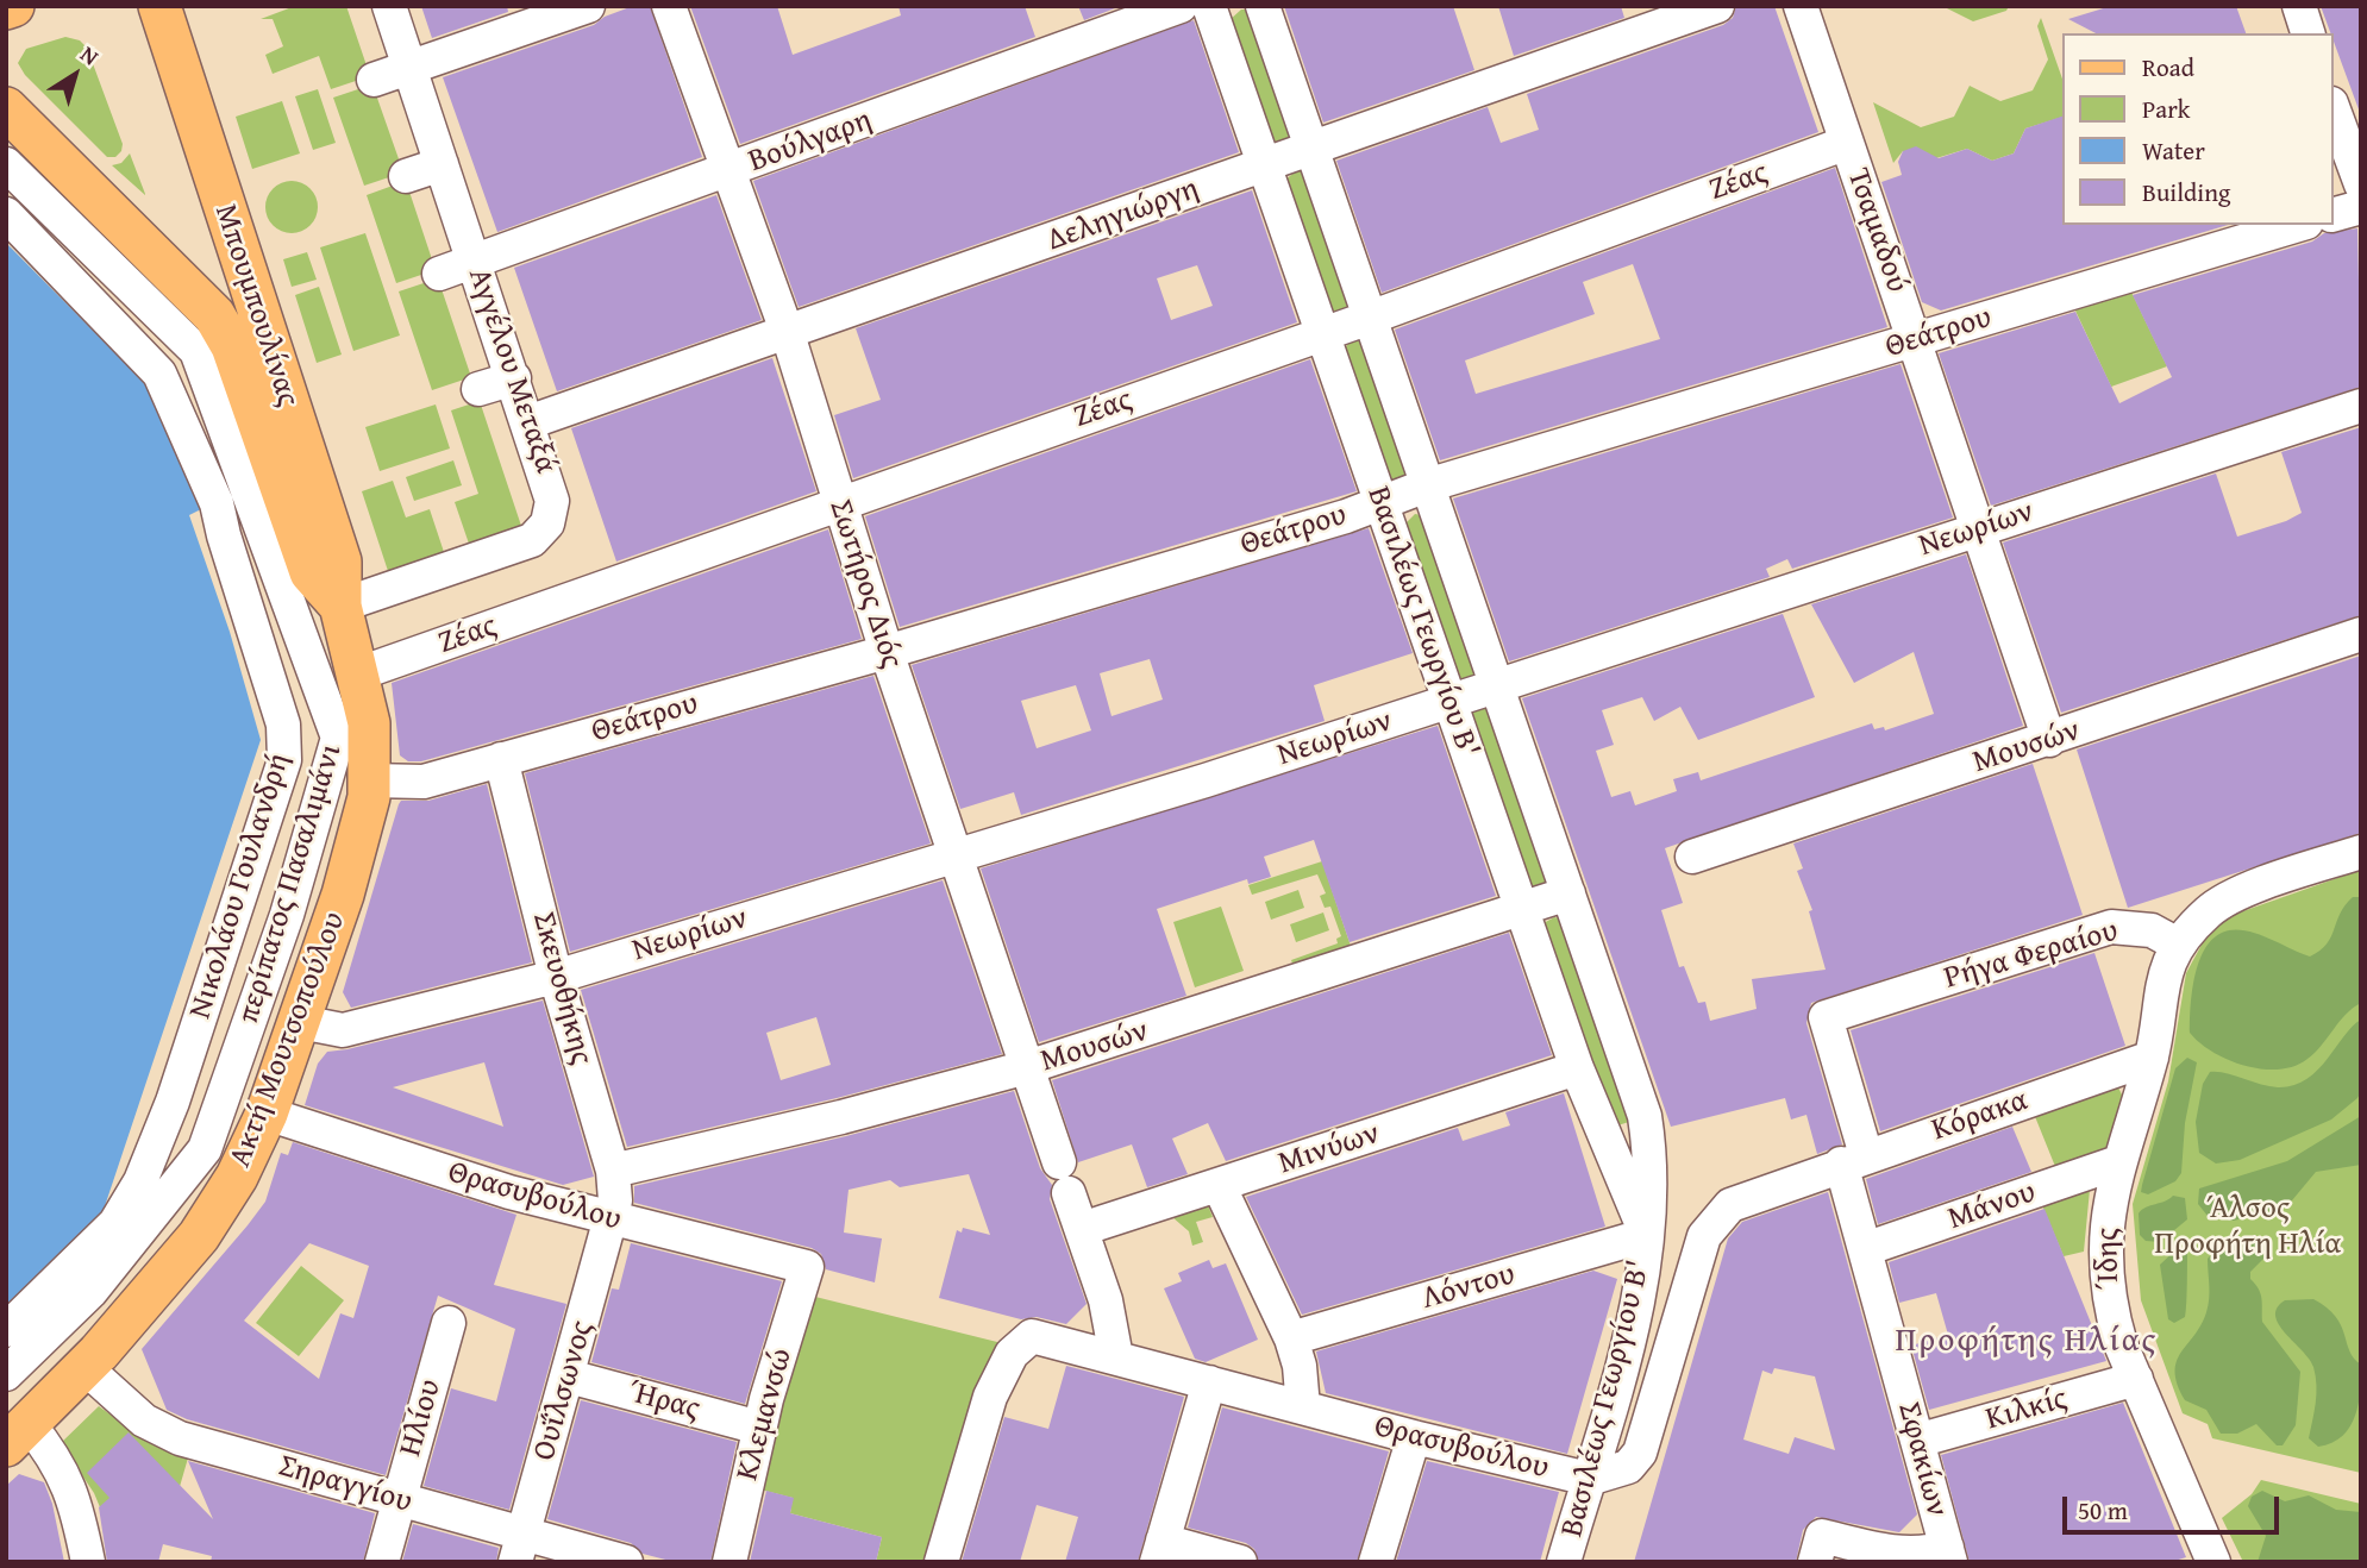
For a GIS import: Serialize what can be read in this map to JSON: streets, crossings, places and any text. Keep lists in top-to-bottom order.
{
  "streets": {
    "main road": ["Μπουμπουλίνας", "Ακτή Μουτσοπούλου"],
    "street": [
      "Βούλγαρη",
      "Ζέας",
      "Δεληγιώργη",
      "Τσαμαδού",
      "Θεάτρου",
      "Αγγέλου Μεταξά",
      "Νεωρίων",
      "Σωτήρος Διός",
      "Βασιλέως Γεωργίου Β'",
      "Μουσών",
      "περίπατος Πασαλιμάνι",
      "Νικολάου Γουλανδρή",
      "Ρήγα Φεραίου",
      "Σκευοθήκης",
      "Κόρακα",
      "Μινύων",
      "Θρασυβούλου",
      "Μάνου",
      "Ίδης",
      "Λόντου",
      "Ουΐλσωνος",
      "Ήρας",
      "Κιλκίς",
      "Κλεμανσώ",
      "Ηλίου",
      "Σφακίων",
      "Σηραγγίου"
    ]
  },
  "crossings": [
    ["Βούλγαρη", "Αγγέλου Μεταξά"],
    ["Βούλγαρη", "Σωτήρος Διός"],
    ["Ζέας", "Τσαμαδού"],
    ["Ζέας", "Σωτήρος Διός"],
    ["Ζέας", "Βασιλέως Γεωργίου Β'"],
    ["Ζέας", "Ακτή Μουτσοπούλου"],
    ["Δεληγιώργη", "Αγγέλου Μεταξά"],
    ["Δεληγιώργη", "Σωτήρος Διός"],
    ["Δεληγιώργη", "Βασιλέως Γεωργίου Β'"],
    ["Τσαμαδού", "Θεάτρου"],
    ["Τσαμαδού", "Νεωρίων"],
    ["Τσαμαδού", "Μουσών"],
    ["Μπουμπουλίνας", "Αγγέλου Μεταξά"],
    ["Μπουμπουλίνας", "Ακτή Μουτσοπούλου"],
    ["Θεάτρου", "Σωτήρος Διός"],
    ["Θεάτρου", "Βασιλέως Γεωργίου Β'"],
    ["Θεάτρου", "Σκευοθήκης"],
    ["Θεάτρου", "Ακτή Μουτσοπούλου"],
    ["Αγγέλου Μεταξά", "Ακτή Μουτσοπούλου"],
    ["Νεωρίων", "Σωτήρος Διός"],
    ["Νεωρίων", "Βασιλέως Γεωργίου Β'"],
    ["Νεωρίων", "Σκευοθήκης"],
    ["Νεωρίων", "Ακτή Μουτσοπούλου"],
    ["Σωτήρος Διός", "Μουσών"],
    ["Σωτήρος Διός", "Μινύων"],
    ["Σωτήρος Διός", "Θρασυβούλου"],
    ["Βασιλέως Γεωργίου Β'", "Μουσών"],
    ["Βασιλέως Γεωργίου Β'", "Μινύων"],
    ["Βασιλέως Γεωργίου Β'", "Θρασυβούλου"],
    ["Βασιλέως Γεωργίου Β'", "Λόντου"],
    ["Μουσών", "Σκευοθήκης"],
    ["Ρήγα Φεραίου", "Ίδης"],
    ["Ρήγα Φεραίου", "Σφακίων"],
    ["Σκευοθήκης", "Θρασυβούλου"],
    ["Σκευοθήκης", "Ουΐλσωνος"],
    ["Ακτή Μουτσοπούλου", "Θρασυβούλου"],
    ["Ακτή Μουτσοπούλου", "Σηραγγίου"],
    ["Κόρακα", "Θρασυβούλου"],
    ["Κόρακα", "Ίδης"],
    ["Κόρακα", "Σφακίων"],
    ["Θρασυβούλου", "Ουΐλσωνος"],
    ["Θρασυβούλου", "Κλεμανσώ"],
    ["Μάνου", "Ίδης"],
    ["Μάνου", "Σφακίων"],
    ["Ίδης", "Κιλκίς"],
    ["Ουΐλσωνος", "Ήρας"],
    ["Ουΐλσωνος", "Σηραγγίου"],
    ["Ήρας", "Κλεμανσώ"],
    ["Κιλκίς", "Σφακίων"],
    ["Ηλίου", "Σηραγγίου"]
  ],
  "districts": ["Προφήτης Ηλίας"],
  "parks": ["Άλσος Προφήτη Ηλία"],
  "legend": [
    "Road",
    "Park",
    "Water",
    "Building"
  ],
  "scale_bar": "50 m",
  "north": "top right"
}
